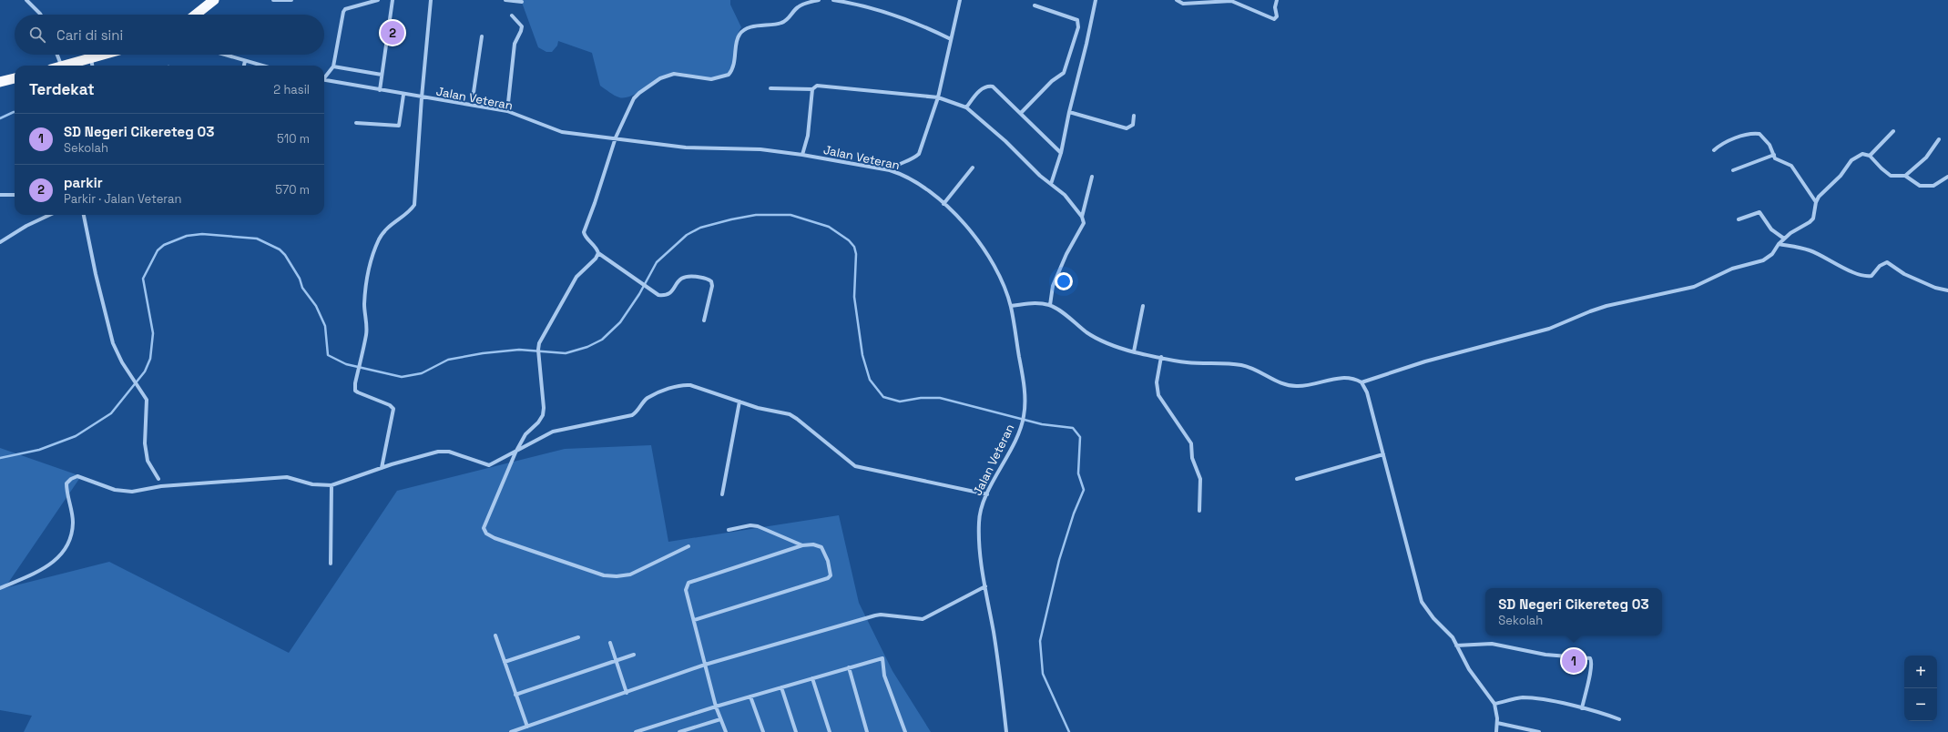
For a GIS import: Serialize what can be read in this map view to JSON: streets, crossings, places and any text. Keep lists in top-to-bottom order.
{
  "streets": {
    "street": ["Jalan Veteran"]
  },
  "page": {
    "search": "Cari di sini",
    "pins": ["2", "1"],
    "heading": ["Terdekat", "2 hasil"],
    "list": [
      {
        "mark": "1",
        "name": "SD Negeri Cikereteg 03",
        "note": "Sekolah",
        "value": "510 m"
      },
      {
        "mark": "2",
        "name": "parkir",
        "note": "Parkir · Jalan Veteran",
        "value": "570 m"
      }
    ],
    "popup": ["SD Negeri Cikereteg 03", "Sekolah"],
    "map_buttons": ["+", "−"]
  }
}
